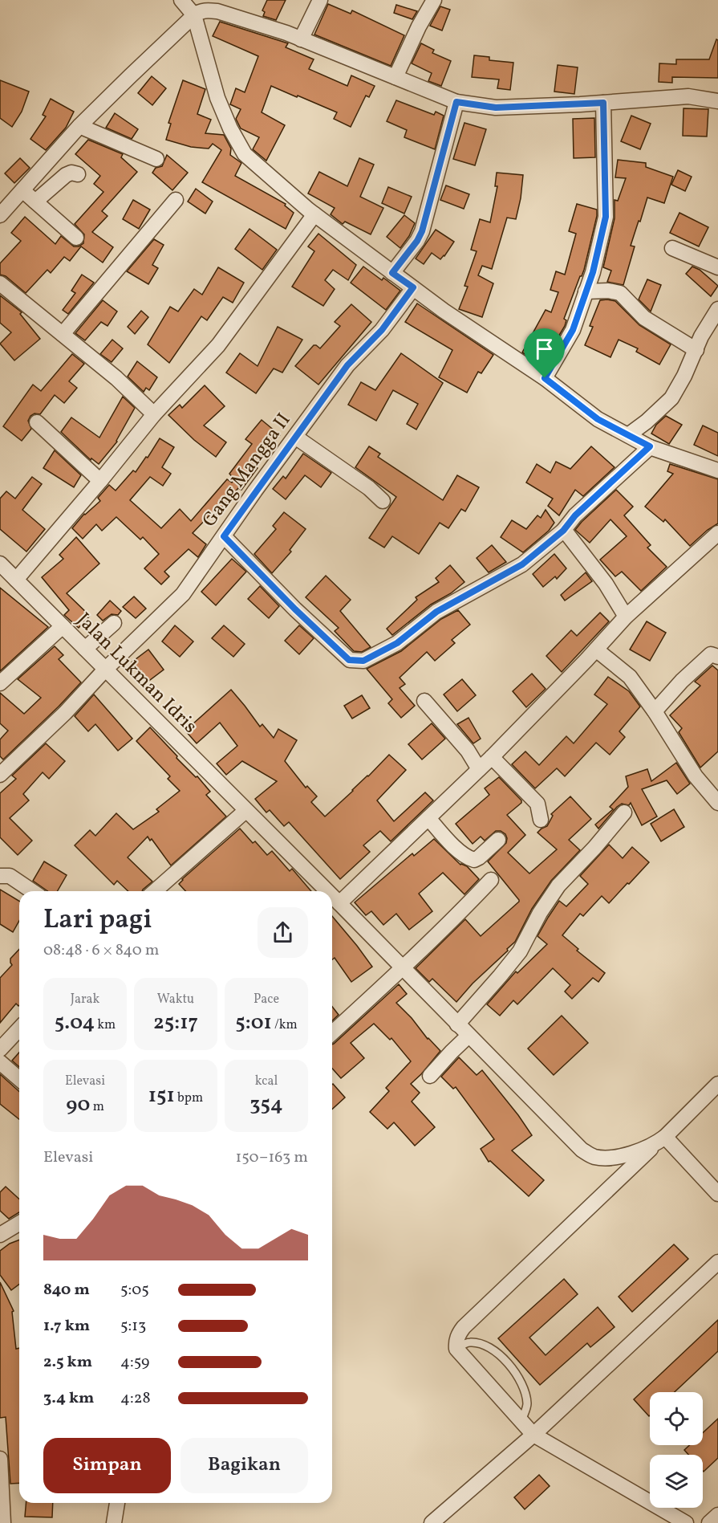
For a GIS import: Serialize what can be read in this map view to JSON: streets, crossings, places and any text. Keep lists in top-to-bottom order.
{
  "streets": {
    "street": ["Gang Mangga II", "Jalan Lukman Idris"]
  },
  "crossings": [
    ["Gang Mangga II", "Jalan Lukman Idris"]
  ],
  "page": {
    "heading": ["Lari pagi", "08:48 · 6 × 840 m"],
    "stats": [
      ["Jarak", "5.04 km"],
      ["Waktu", "25:17"],
      ["Pace", "5:01 /km"],
      ["Elevasi", "90 m"],
      ["151 bpm"],
      ["kcal", "354"]
    ],
    "chart": ["Elevasi", "150–163 m"],
    "list": [
      {
        "name": "840 m",
        "note": "5:05"
      },
      {
        "name": "1.7 km",
        "note": "5:13"
      },
      {
        "name": "2.5 km",
        "note": "4:59"
      },
      {
        "name": "3.4 km",
        "note": "4:28"
      }
    ],
    "buttons": ["Simpan", "Bagikan"]
  }
}
